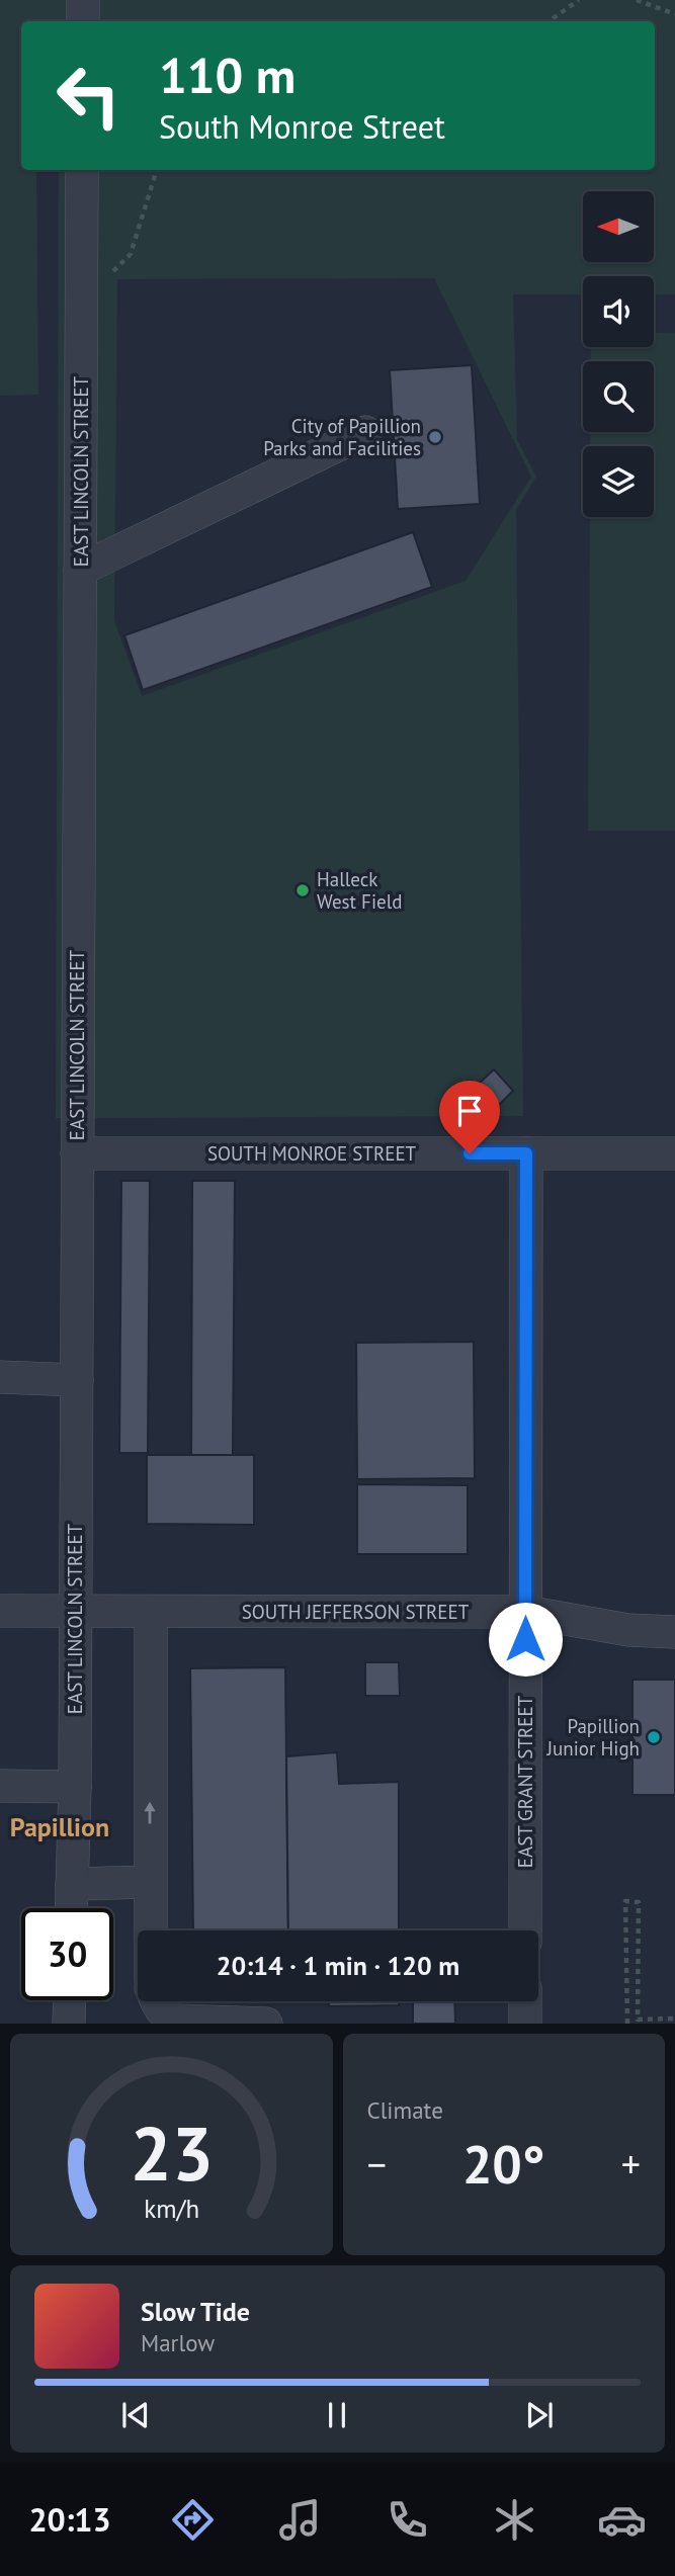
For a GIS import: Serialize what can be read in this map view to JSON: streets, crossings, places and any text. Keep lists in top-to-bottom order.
{
  "streets": {
    "street": [
      "EAST LINCOLN STREET",
      "SOUTH MONROE STREET",
      "SOUTH JEFFERSON STREET",
      "EAST GRANT STREET"
    ]
  },
  "crossings": [
    ["EAST LINCOLN STREET", "SOUTH MONROE STREET"],
    ["EAST LINCOLN STREET", "SOUTH JEFFERSON STREET"],
    ["SOUTH MONROE STREET", "EAST GRANT STREET"],
    ["SOUTH JEFFERSON STREET", "EAST GRANT STREET"]
  ],
  "districts": ["Papillion"],
  "places": ["City of Papillion Parks and Facilities", "Halleck West Field", "Papillion Junior High"],
  "north": "left",
  "page": {
    "turn": ["110 m", "South Monroe Street"],
    "limit": "30",
    "trip": "20:14 · 1 min · 120 m",
    "tile": "Climate",
    "heat": ["−", "20°", "+"],
    "song": ["Slow Tide", "Marlow"],
    "tabs": "20:13",
    "gauge": ["23", "km/h"]
  }
}
